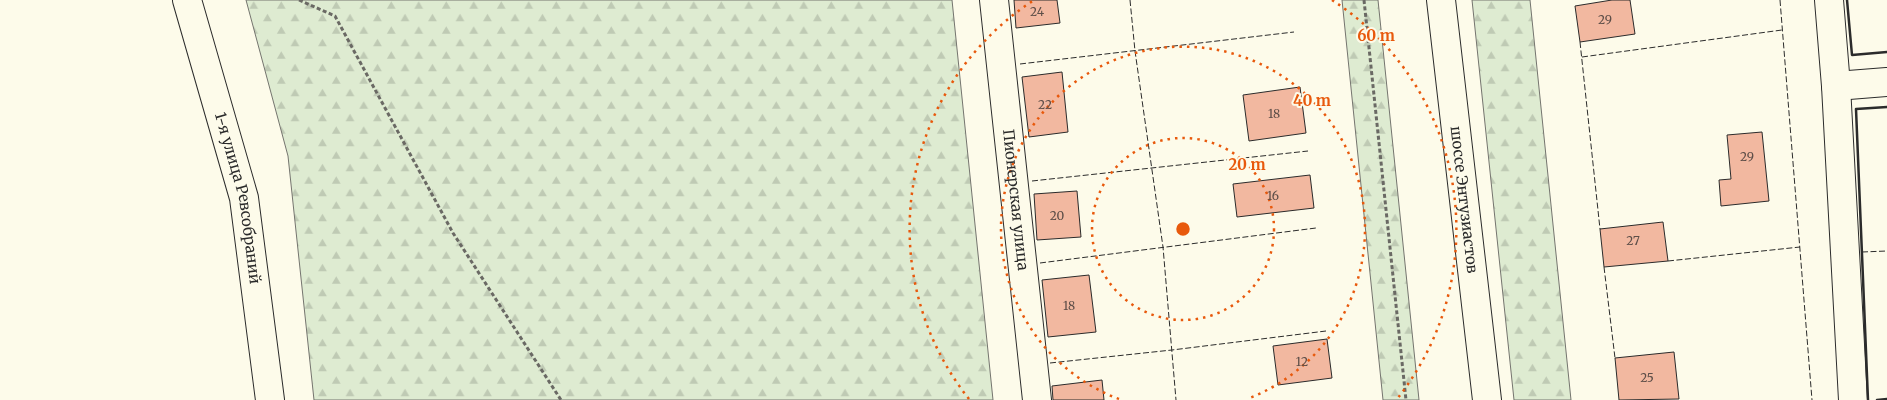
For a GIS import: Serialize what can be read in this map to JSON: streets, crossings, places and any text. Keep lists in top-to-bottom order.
{
  "streets": {
    "street": ["1-я улица Ревсобраний", "Пионерская улица", "шоссе Энтузиастов"]
  },
  "house_numbers": [
    "24",
    "29",
    "22",
    "18",
    "29",
    "16",
    "20",
    "27",
    "18",
    "12",
    "25"
  ],
  "rings": ["60 m", "40 m", "20 m"]
}
